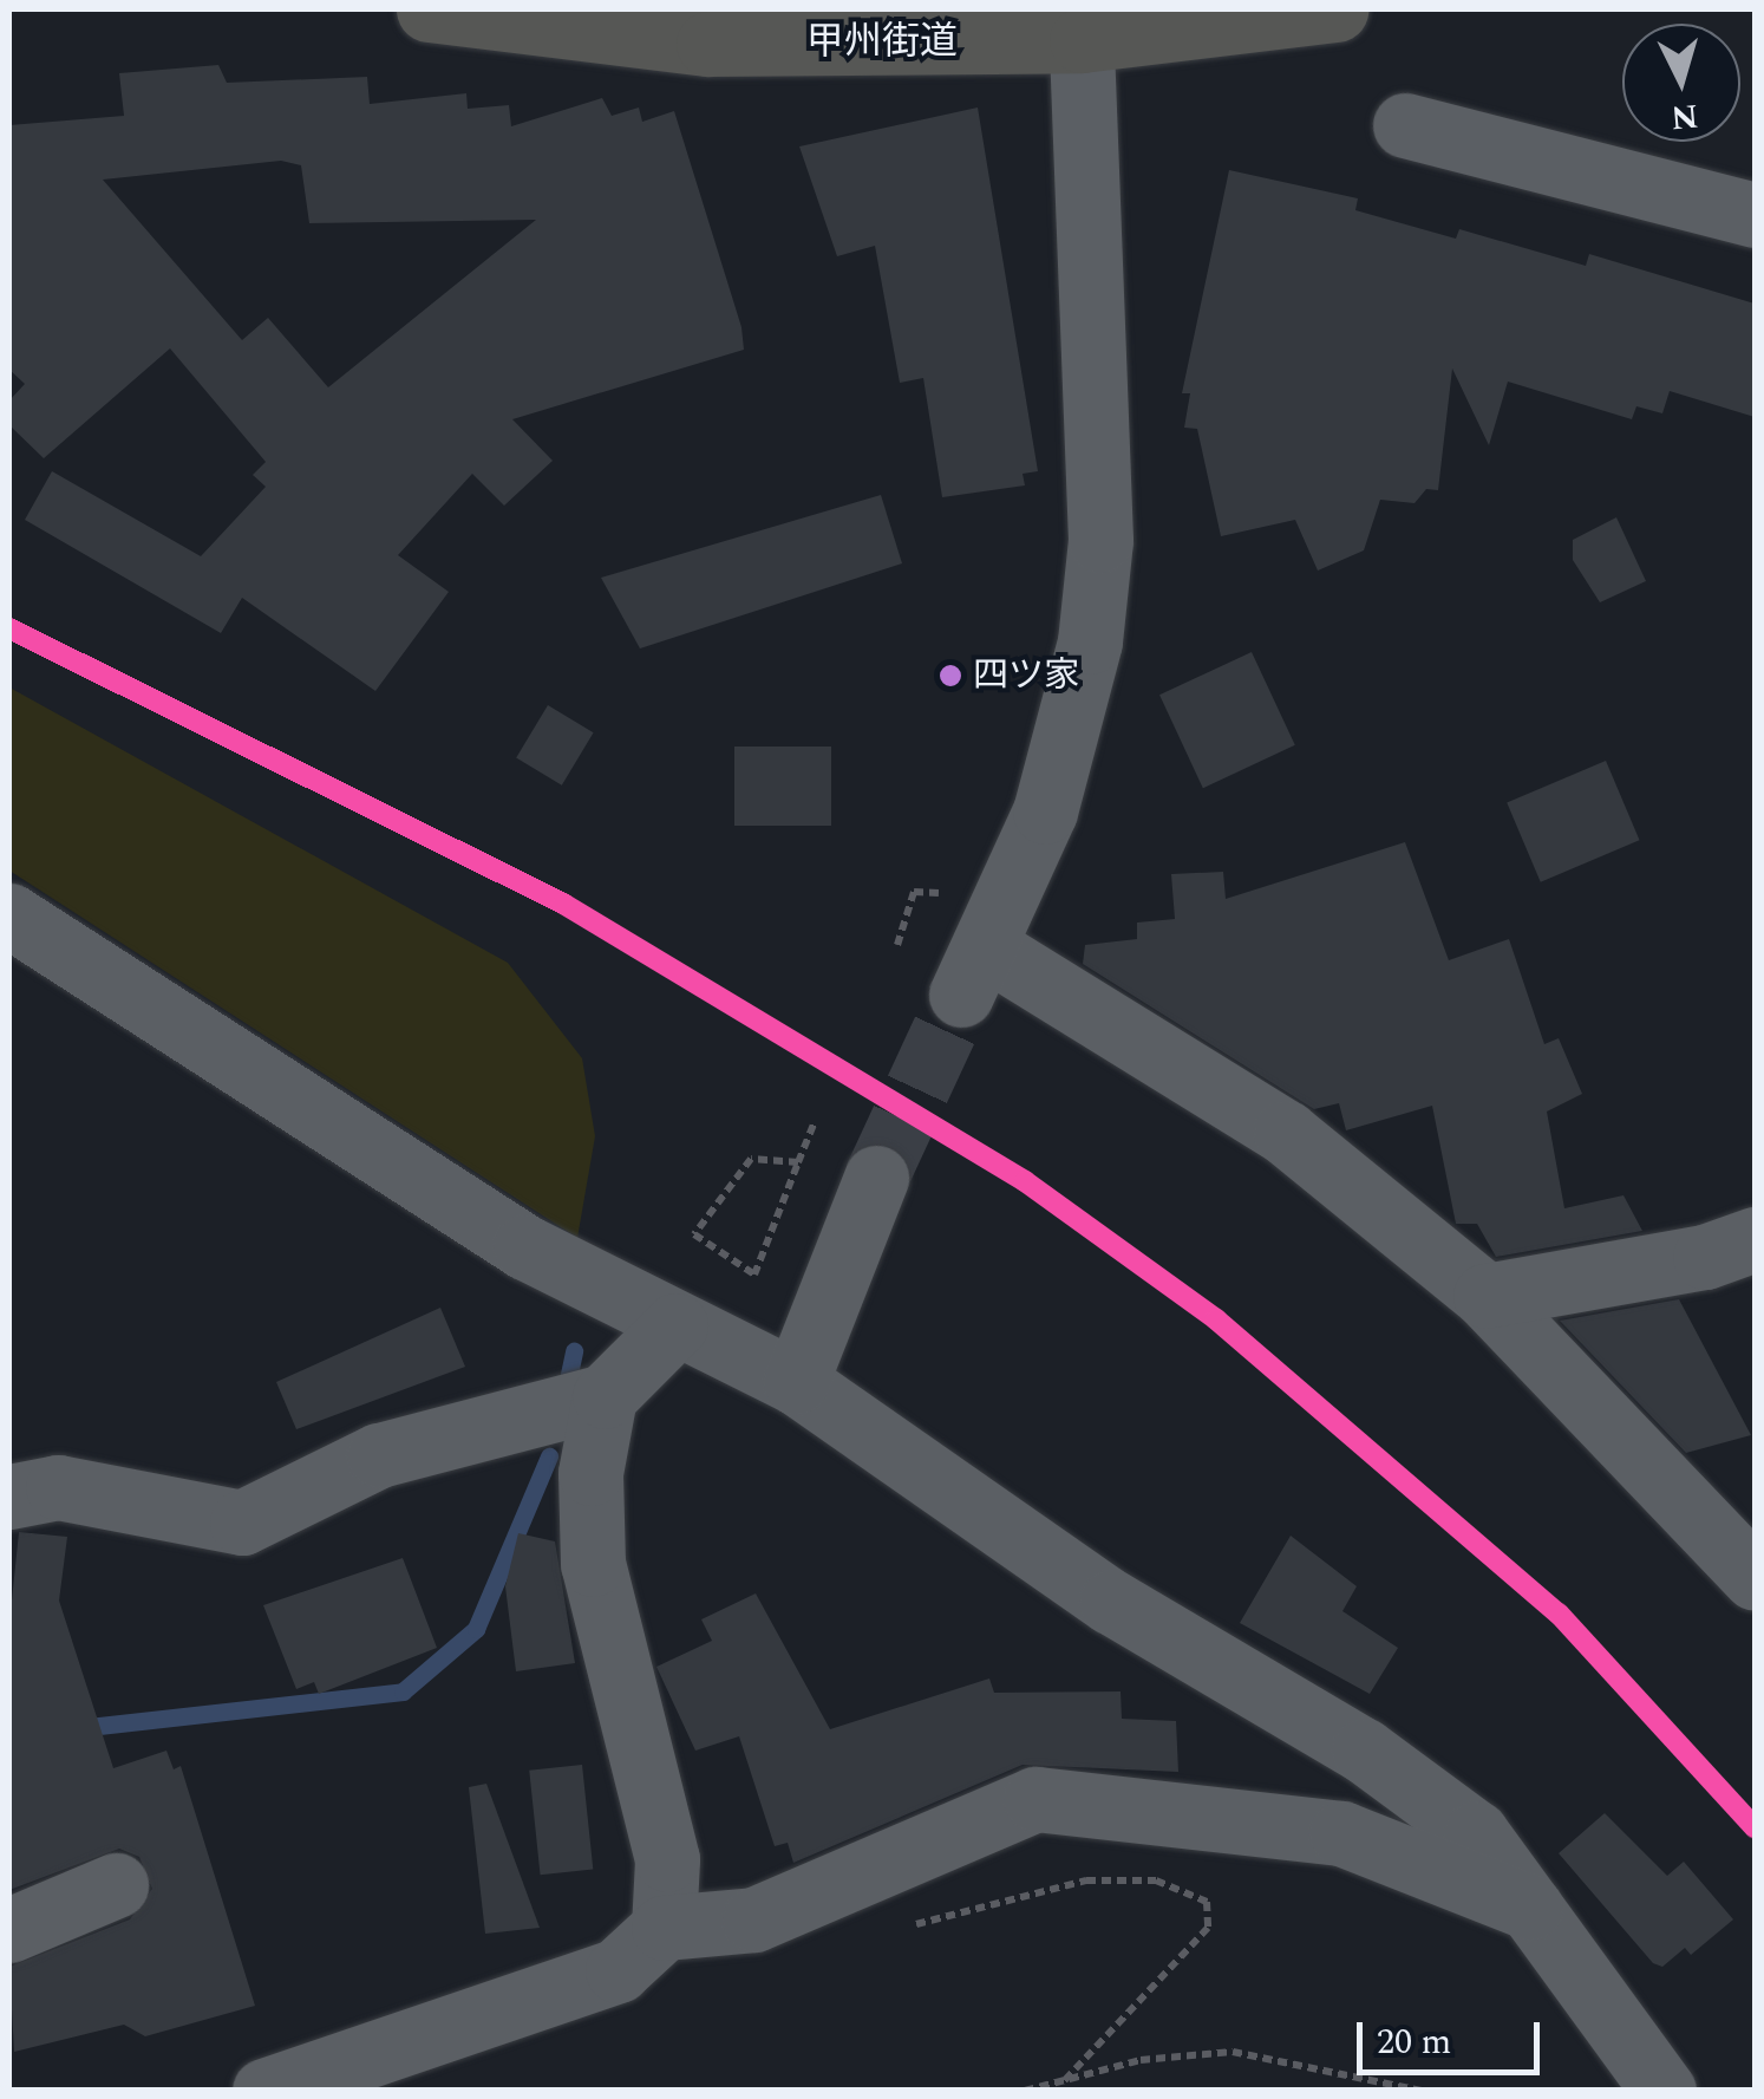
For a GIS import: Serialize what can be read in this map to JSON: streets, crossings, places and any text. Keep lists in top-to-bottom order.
{
  "streets": {
    "main road": ["甲州街道"]
  },
  "places": ["四ツ家"],
  "scale_bar": "20 m",
  "north": "bottom"
}
